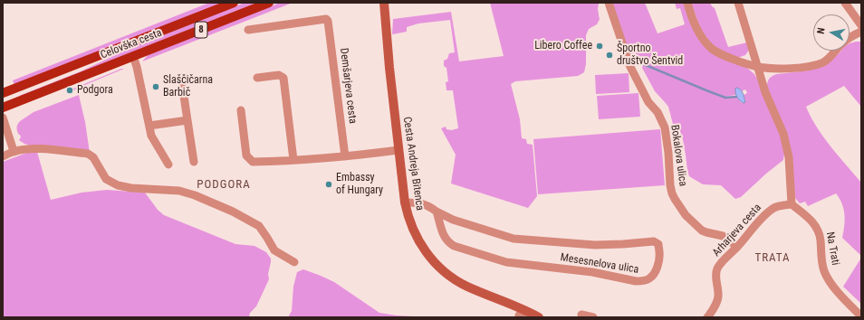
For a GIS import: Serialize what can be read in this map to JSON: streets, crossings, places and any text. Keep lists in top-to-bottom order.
{
  "streets": {
    "main road": ["8", "Celovška cesta"],
    "street": [
      "Demšarjeva cesta",
      "Bokalova ulica",
      "Cesta Andreja Bitenca",
      "Arharjeva cesta",
      "Na Trati",
      "Mesesnelova ulica"
    ]
  },
  "crossings": [
    ["Bokalova ulica", "Arharjeva cesta"],
    ["Cesta Andreja Bitenca", "Mesesnelova ulica"],
    ["Arharjeva cesta", "Na Trati"]
  ],
  "districts": ["PODGORA", "TRATA"],
  "places": [
    "Libero Coffee",
    "Športno društvo Šentvid",
    "Slaščičarna Barbič",
    "Podgora",
    "Embassy of Hungary"
  ],
  "north": "left"
}
